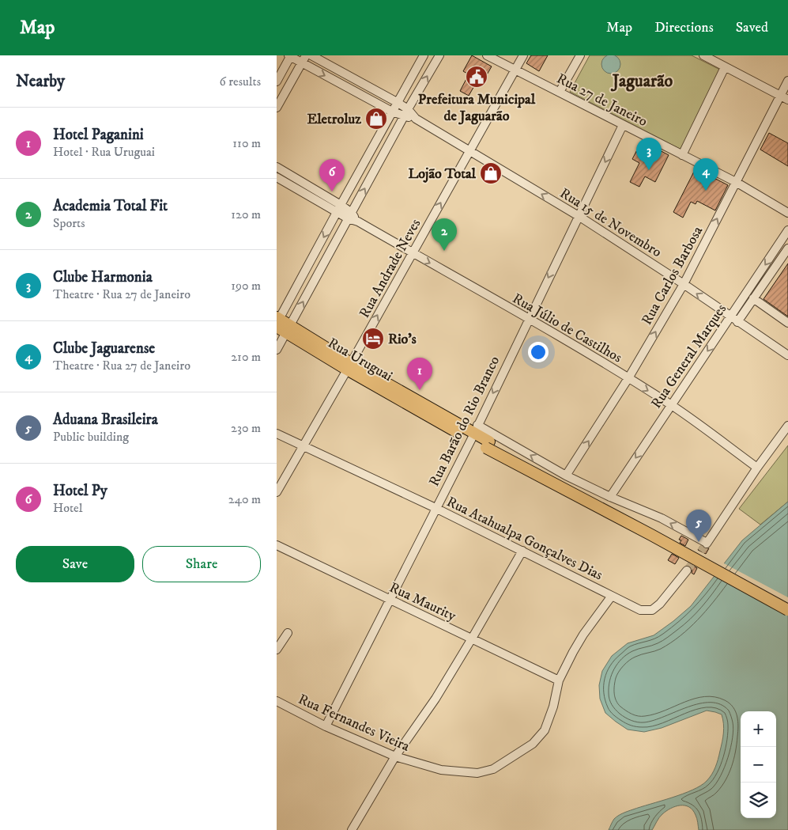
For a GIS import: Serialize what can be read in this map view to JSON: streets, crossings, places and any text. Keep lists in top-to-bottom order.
{
  "streets": {
    "highway": ["Rua Uruguai"],
    "street": [
      "Rua 27 de Janeiro",
      "Rua 15 de Novembro",
      "Rua Andrade Neves",
      "Rua Carlos Barbosa",
      "Rua Júlio de Castilhos",
      "Rua General Marques",
      "Rua Barão do Rio Branco",
      "Rua Atahualpa Gonçalves Dias",
      "Rua Maurity",
      "Rua Fernandes Vieira"
    ]
  },
  "crossings": [
    ["Rua 27 de Janeiro", "Rua Andrade Neves"],
    ["Rua 27 de Janeiro", "Rua Carlos Barbosa"],
    ["Rua 27 de Janeiro", "Rua Barão do Rio Branco"],
    ["Rua 15 de Novembro", "Rua Andrade Neves"],
    ["Rua 15 de Novembro", "Rua Carlos Barbosa"],
    ["Rua 15 de Novembro", "Rua General Marques"],
    ["Rua 15 de Novembro", "Rua Barão do Rio Branco"],
    ["Rua Andrade Neves", "Rua Júlio de Castilhos"],
    ["Rua Andrade Neves", "Rua Uruguai"],
    ["Rua Andrade Neves", "Rua Atahualpa Gonçalves Dias"],
    ["Rua Carlos Barbosa", "Rua Júlio de Castilhos"],
    ["Rua Júlio de Castilhos", "Rua General Marques"],
    ["Rua Júlio de Castilhos", "Rua Barão do Rio Branco"],
    ["Rua Uruguai", "Rua Barão do Rio Branco"],
    ["Rua Barão do Rio Branco", "Rua Atahualpa Gonçalves Dias"],
    ["Rua Barão do Rio Branco", "Rua Maurity"],
    ["Rua Barão do Rio Branco", "Rua Fernandes Vieira"],
    ["Rua Atahualpa Gonçalves Dias", "Rua Fernandes Vieira"],
    ["Rua Maurity", "Rua Fernandes Vieira"]
  ],
  "one_way": [
    "Rua Andrade Neves",
    "Rua Carlos Barbosa",
    "Rua General Marques",
    "Rua Barão do Rio Branco"
  ],
  "districts": ["Jaguarão"],
  "places": {
    "public building": ["Prefeitura Municipal de Jaguarão"],
    "shop": ["Eletroluz", "Lojão Total"],
    "hotel": ["Rio's"]
  },
  "page": {
    "header": "Map",
    "nav": ["Map", "Directions", "Saved"],
    "heading": ["Nearby", "6 results"],
    "list": [
      {
        "mark": "1",
        "name": "Hotel Paganini",
        "note": "Hotel · Rua Uruguai",
        "value": "110 m"
      },
      {
        "mark": "2",
        "name": "Academia Total Fit",
        "note": "Sports",
        "value": "120 m"
      },
      {
        "mark": "3",
        "name": "Clube Harmonia",
        "note": "Theatre · Rua 27 de Janeiro",
        "value": "190 m"
      },
      {
        "mark": "4",
        "name": "Clube Jaguarense",
        "note": "Theatre · Rua 27 de Janeiro",
        "value": "210 m"
      },
      {
        "mark": "5",
        "name": "Aduana Brasileira",
        "note": "Public building",
        "value": "230 m"
      },
      {
        "mark": "6",
        "name": "Hotel Py",
        "note": "Hotel",
        "value": "240 m"
      }
    ],
    "pins": [
      "3",
      "4",
      "6",
      "2",
      "1",
      "5"
    ],
    "buttons": ["Save", "Share"],
    "map_buttons": ["+", "−"]
  }
}
